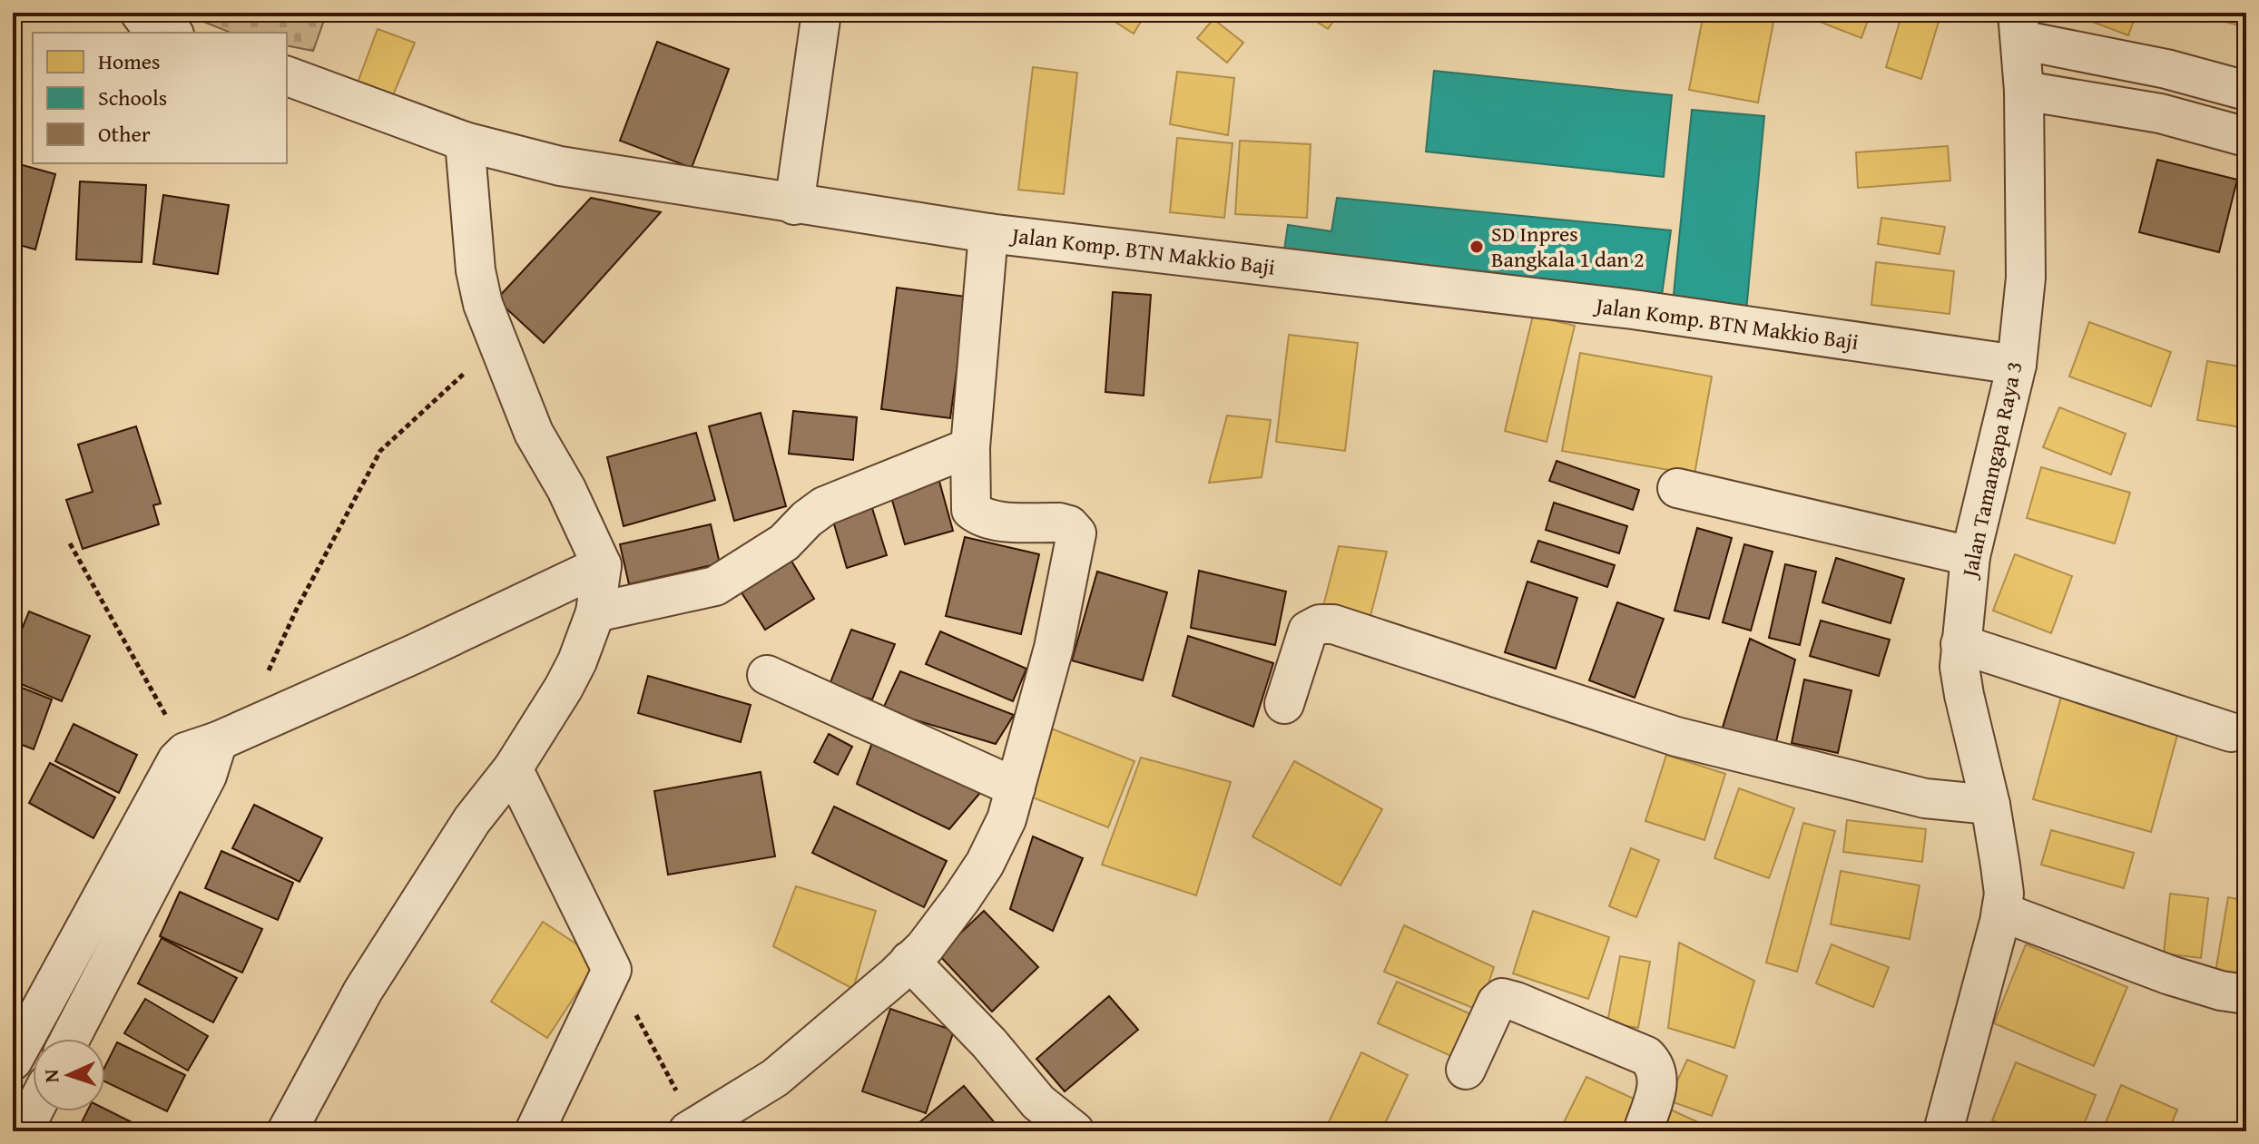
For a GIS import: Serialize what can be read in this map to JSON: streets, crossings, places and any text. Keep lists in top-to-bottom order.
{
  "streets": {
    "street": ["Jalan Komp. BTN Makkio Baji", "Jalan Tamangapa Raya 3"]
  },
  "crossings": [
    ["Jalan Komp. BTN Makkio Baji", "Jalan Tamangapa Raya 3"]
  ],
  "places": ["SD Inpres Bangkala 1 dan 2"],
  "legend": ["Homes", "Schools", "Other"],
  "north": "left"
}
